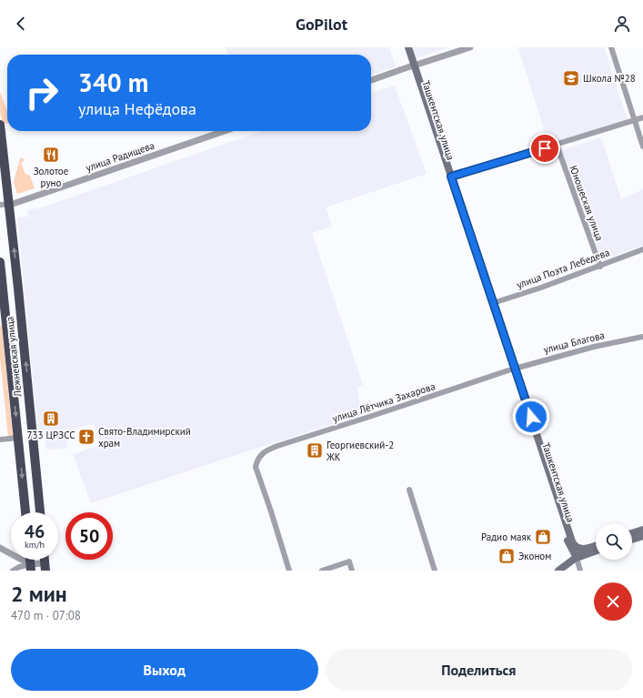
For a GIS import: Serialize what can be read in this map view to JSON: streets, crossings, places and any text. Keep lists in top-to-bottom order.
{
  "streets": {
    "highway": ["Лежневская улица"],
    "main road": ["Ташкентская улица"],
    "street": [
      "улица Радищева",
      "Юношеская улица",
      "улица Поэта Лебедева",
      "улица Благова",
      "улица Лётчика Захарова"
    ]
  },
  "crossings": [
    ["Ташкентская улица", "улица Поэта Лебедева"],
    ["Ташкентская улица", "улица Благова"],
    ["Ташкентская улица", "улица Лётчика Захарова"],
    ["улица Радищева", "Лежневская улица"],
    ["Юношеская улица", "улица Поэта Лебедева"],
    ["улица Благова", "улица Лётчика Захарова"]
  ],
  "places": {
    "school or university": ["Школа №28"],
    "restaurant": ["Золотое руно"],
    "building": ["733 ЦРЗСС", "Георгиевский-2 ЖК"],
    "church": ["Свято-Владимирский храм"],
    "shop": ["Радио маяк", "Эконом"]
  },
  "page": {
    "header": "GoPilot",
    "turn": ["340 m", "улица Нефёдова"],
    "speed": "46 km/h",
    "limit": "50",
    "heading": ["2 мин", "470 m · 07:08"],
    "buttons": ["Выход", "Поделиться"]
  }
}
